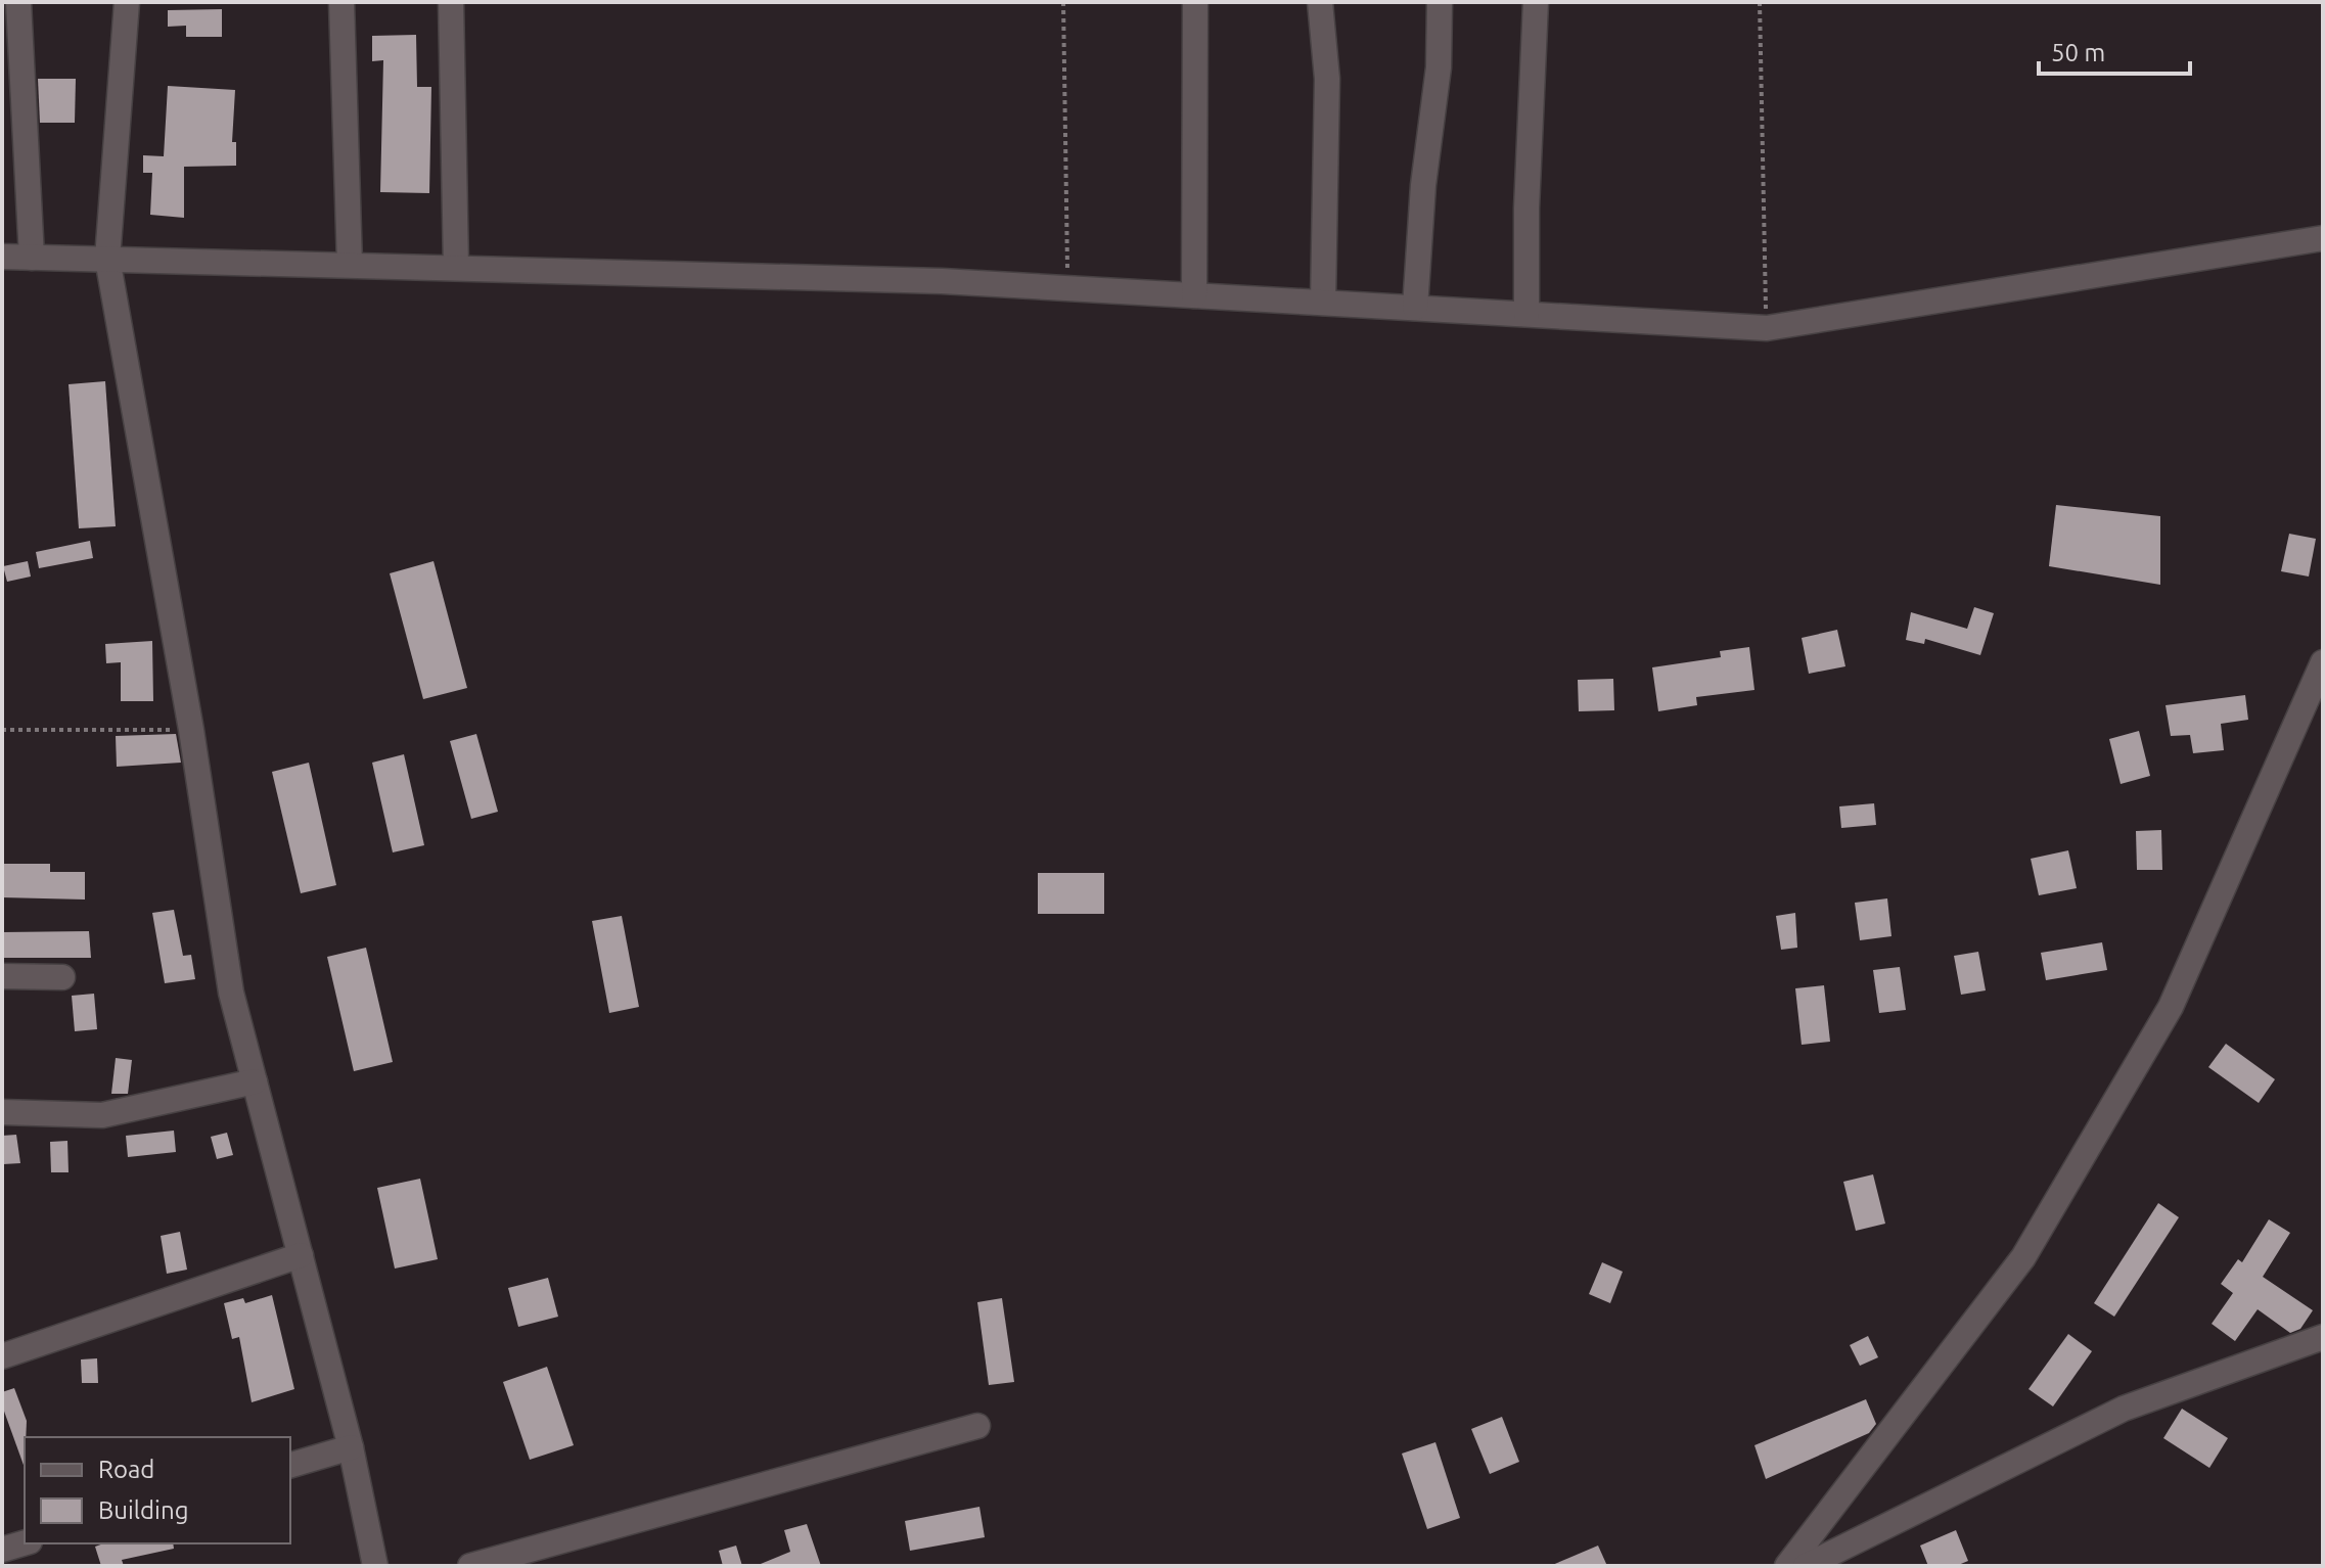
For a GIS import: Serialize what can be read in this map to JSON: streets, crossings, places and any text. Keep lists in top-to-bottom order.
{
  "legend": ["Road", "Building"],
  "scale_bar": "50 m"
}
